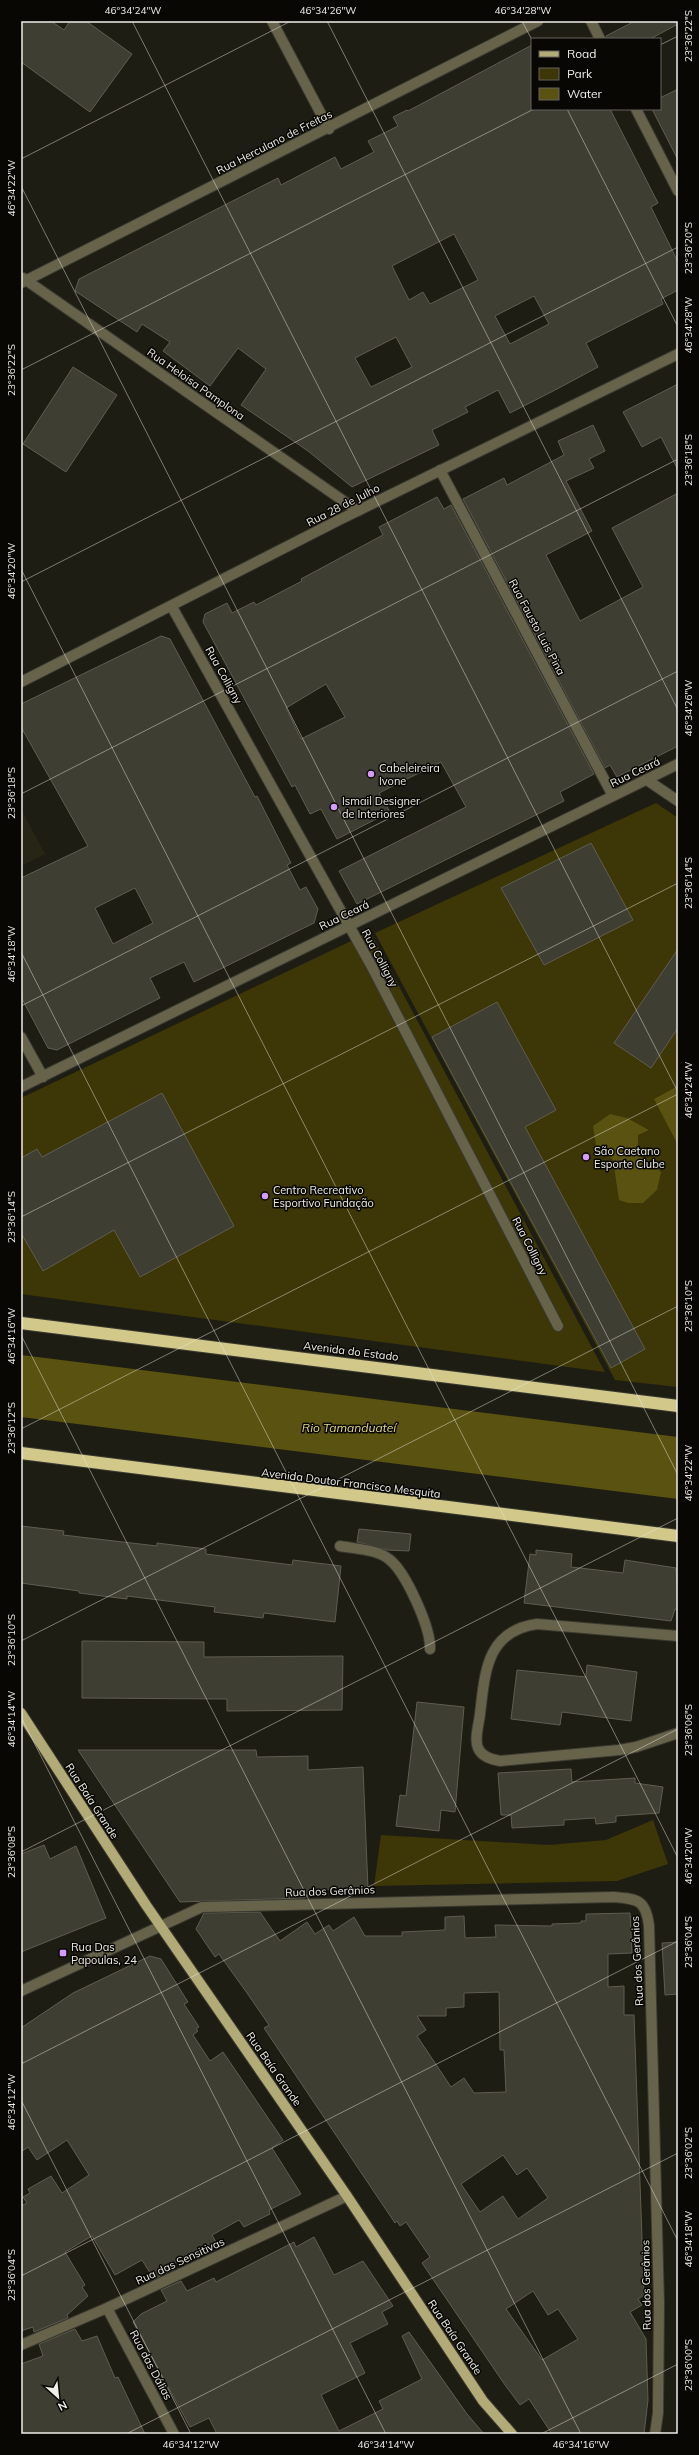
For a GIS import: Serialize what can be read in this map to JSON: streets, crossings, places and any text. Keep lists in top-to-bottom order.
{
  "streets": {
    "highway": ["Avenida do Estado", "Avenida Doutor Francisco Mesquita"],
    "main road": ["Rua Baía Grande"],
    "street": [
      "Rua Herculano de Freitas",
      "Rua Heloisa Pamplona",
      "Rua 28 de Julho",
      "Rua Fausto Luis Pina",
      "Rua Colligny",
      "Rua Ceará",
      "Rua dos Gerânios",
      "Rua das Sensitivas",
      "Rua das Dálias"
    ]
  },
  "crossings": [
    ["Rua Herculano de Freitas", "Rua Heloisa Pamplona"],
    ["Rua Heloisa Pamplona", "Rua 28 de Julho"],
    ["Rua 28 de Julho", "Rua Fausto Luis Pina"],
    ["Rua 28 de Julho", "Rua Colligny"],
    ["Rua Fausto Luis Pina", "Rua Ceará"],
    ["Rua Colligny", "Rua Ceará"],
    ["Rua Baía Grande", "Rua dos Gerânios"],
    ["Rua Baía Grande", "Rua das Sensitivas"],
    ["Rua das Sensitivas", "Rua das Dálias"]
  ],
  "water": ["Rio Tamanduateí"],
  "places": {
    "other": [
      "Cabeleireira Ivone",
      "Ismail Designer de Interiores",
      "São Caetano Esporte Clube",
      "Centro Recreativo Esportivo Fundação"
    ],
    "transit": ["Rua Das Papoulas, 24"]
  },
  "legend": ["Road", "Park", "Water"],
  "north": "bottom right",
  "coordinates": [
    "46°34'24\"W",
    "46°34'26\"W",
    "46°34'28\"W",
    "23°36'22\"S",
    "46°34'22\"W",
    "23°36'20\"S",
    "23°36'18\"S",
    "46°34'20\"W",
    "23°36'14\"S",
    "46°34'18\"W",
    "23°36'10\"S",
    "46°34'16\"W",
    "23°36'12\"S",
    "46°34'14\"W",
    "23°36'06\"S",
    "23°36'08\"S",
    "23°36'04\"S",
    "46°34'12\"W",
    "23°36'02\"S",
    "23°36'00\"S"
  ]
}
